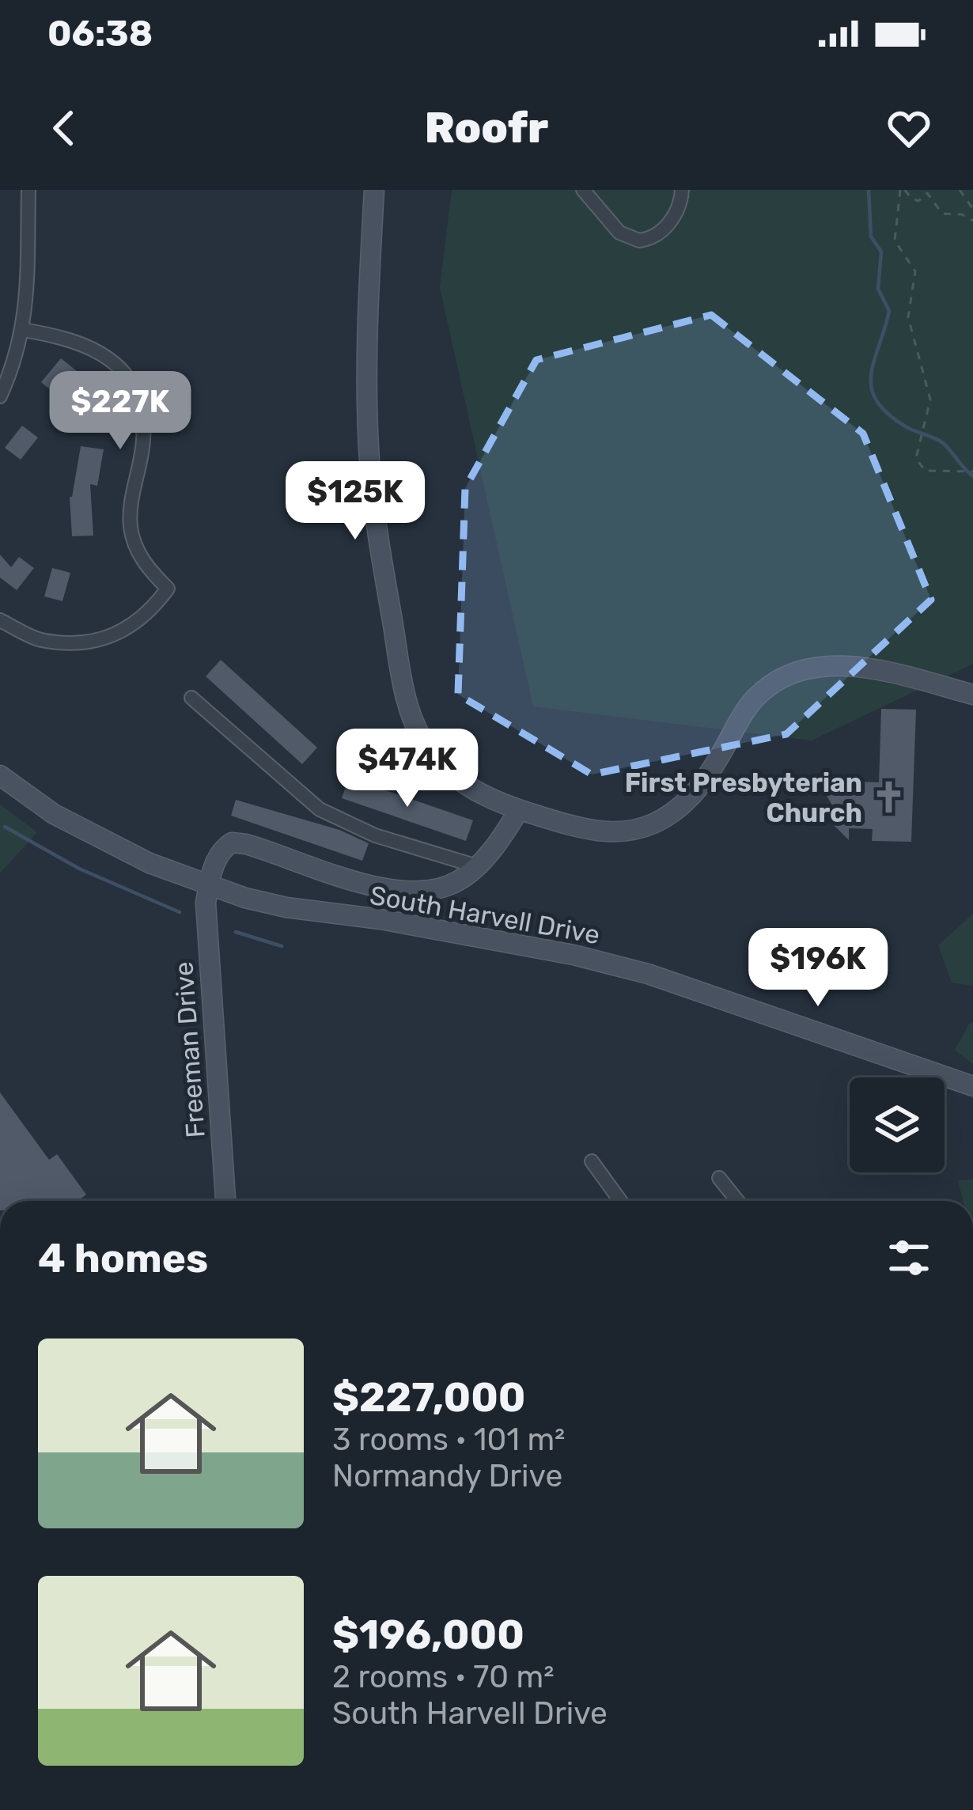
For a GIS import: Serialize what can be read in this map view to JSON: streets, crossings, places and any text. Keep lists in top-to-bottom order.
{
  "streets": {
    "street": ["South Harvell Drive", "Freeman Drive"]
  },
  "crossings": [
    ["South Harvell Drive", "Freeman Drive"]
  ],
  "places": {
    "church": ["First Presbyterian Church"]
  },
  "page": {
    "status": "06:38",
    "header": "Roofr",
    "price": [
      "$227K",
      "$125K",
      "$474K",
      "$196K"
    ],
    "heading": "4 homes",
    "list": [
      {
        "name": "$227,000",
        "note": "3 rooms · 101 m² · Normandy Drive"
      },
      {
        "name": "$196,000",
        "note": "2 rooms · 70 m² · South Harvell Drive"
      }
    ]
  }
}
